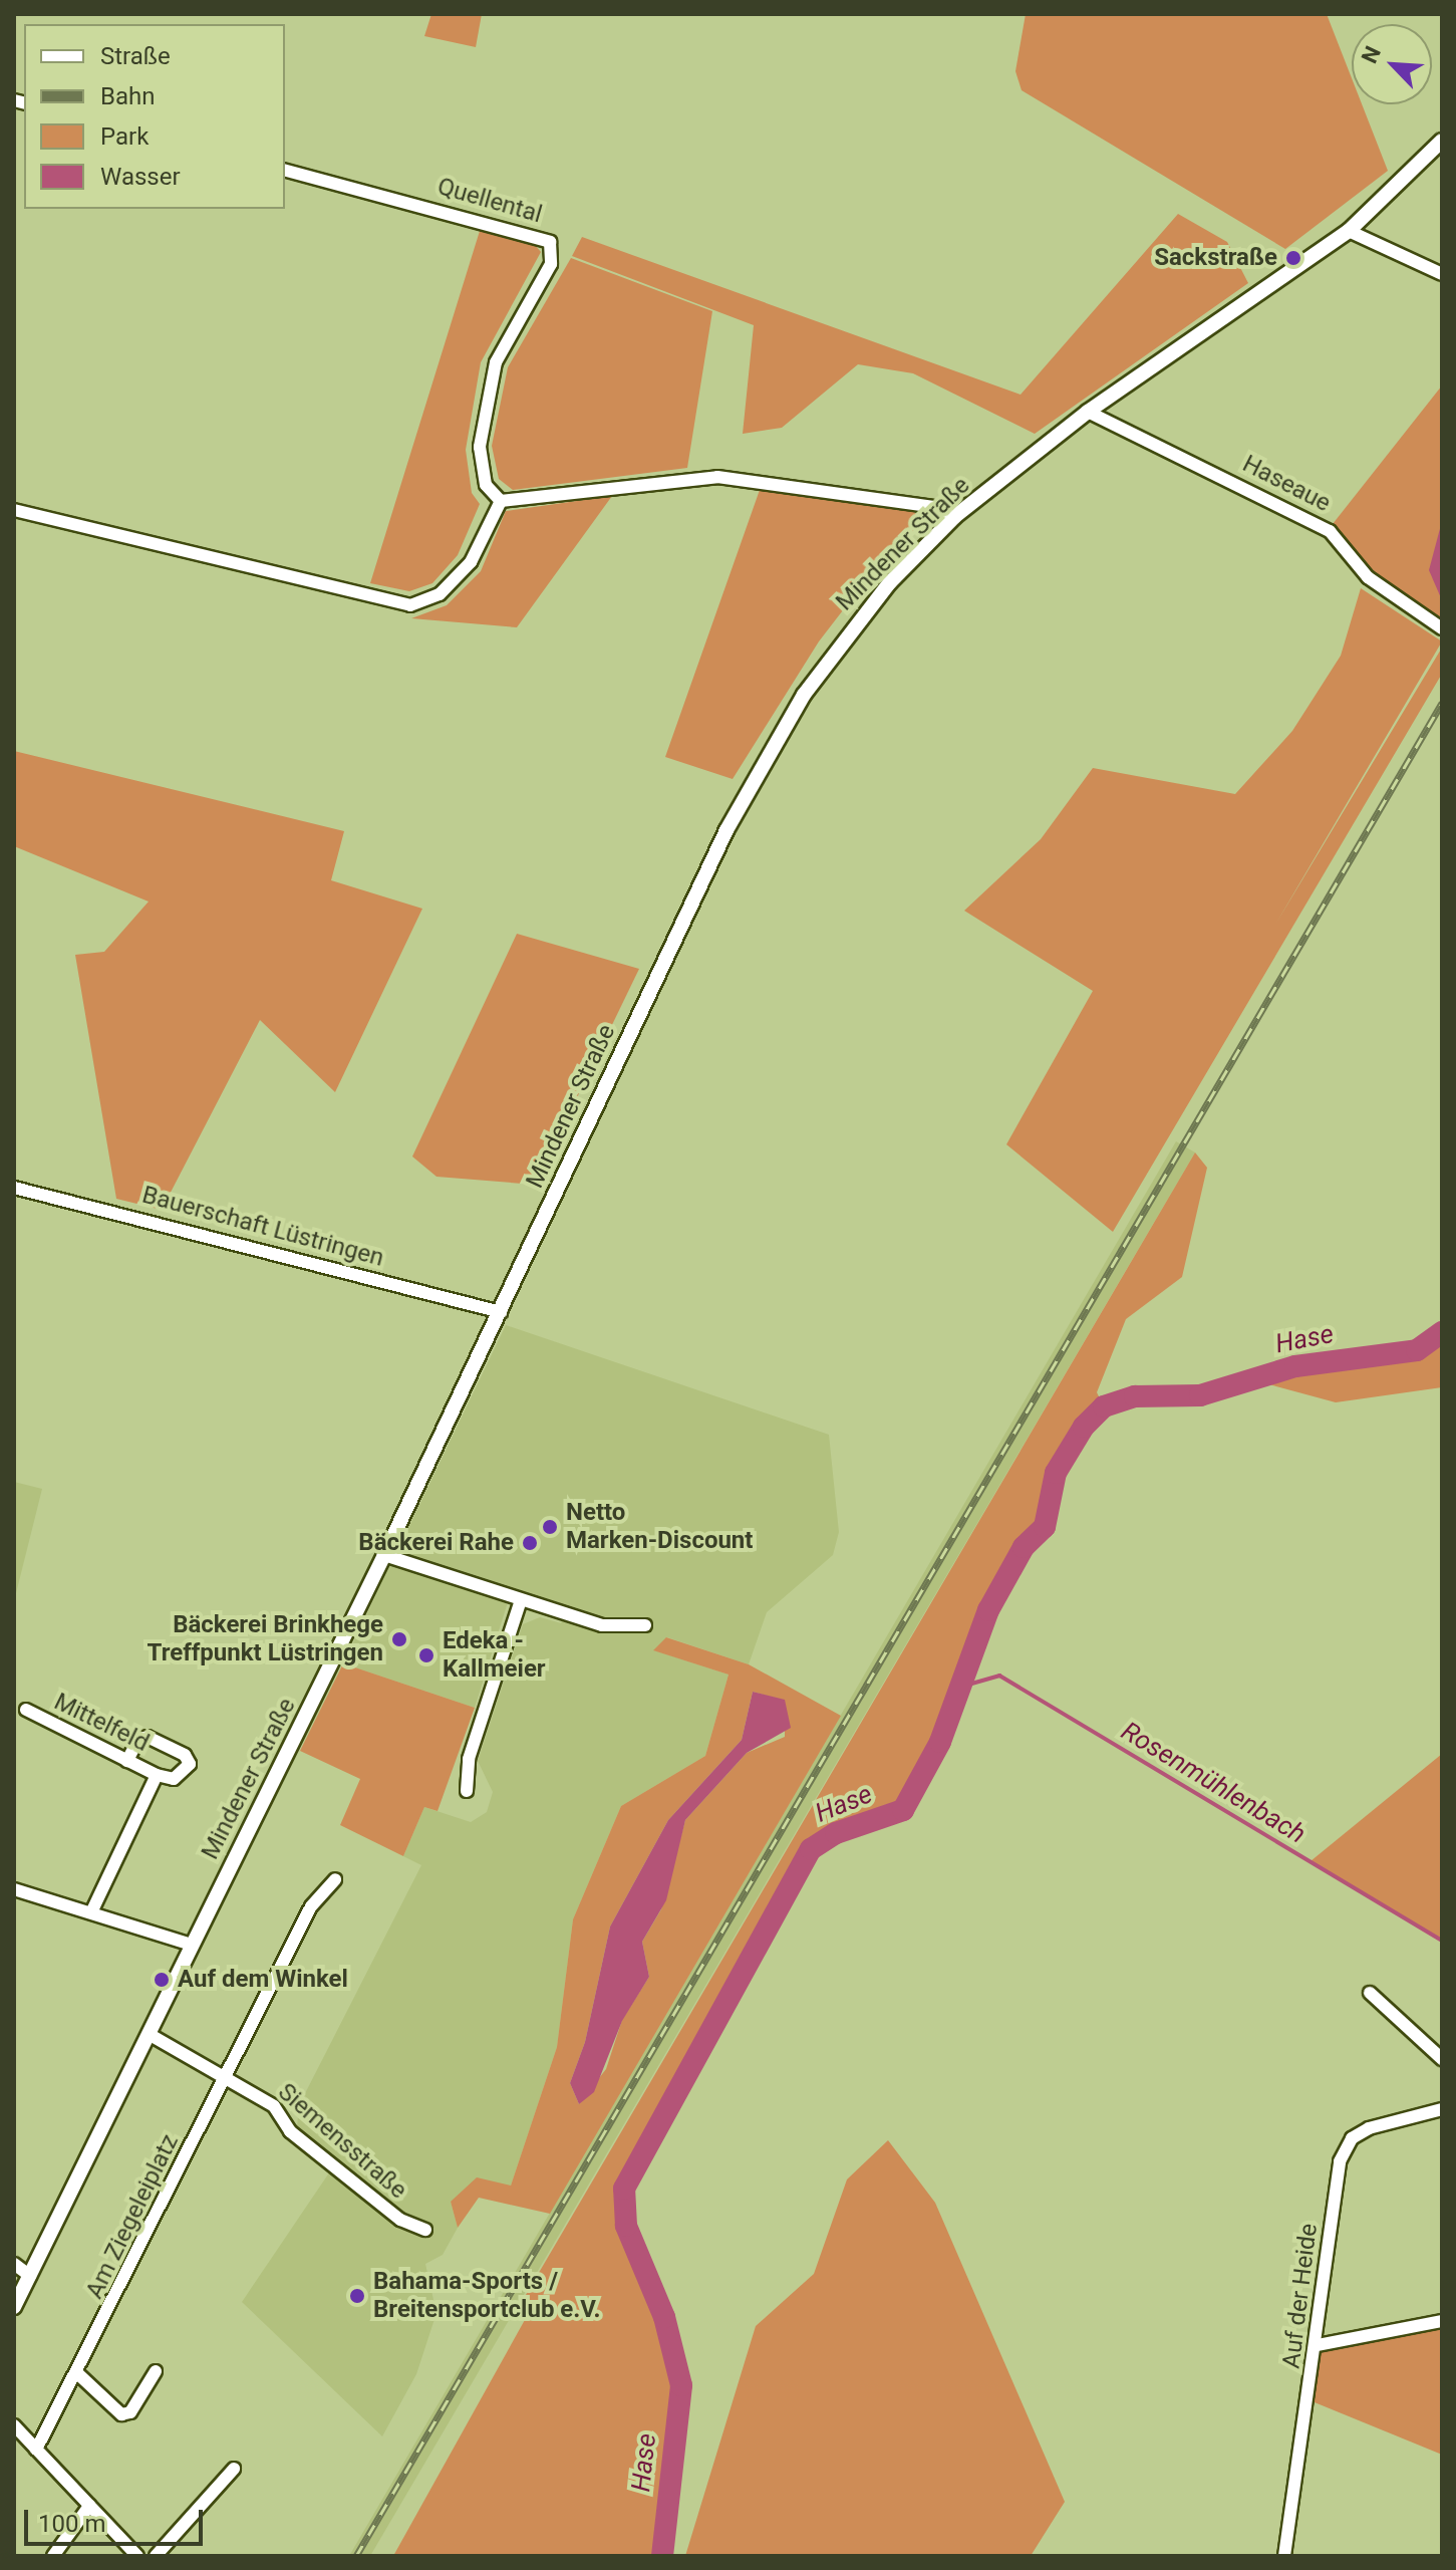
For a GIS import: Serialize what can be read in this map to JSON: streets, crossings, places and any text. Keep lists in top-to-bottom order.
{
  "streets": {
    "main road": ["Mindener Straße"],
    "street": [
      "Quellental",
      "Haseaue",
      "Bauerschaft Lüstringen",
      "Mittelfeld",
      "Siemensstraße",
      "Am Ziegeleiplatz",
      "Auf der Heide"
    ]
  },
  "crossings": [
    ["Haseaue", "Mindener Straße"],
    ["Mindener Straße", "Bauerschaft Lüstringen"],
    ["Mindener Straße", "Siemensstraße"],
    ["Siemensstraße", "Am Ziegeleiplatz"]
  ],
  "water": ["Hase", "Rosenmühlenbach"],
  "places": [
    "Sackstraße",
    "Netto Marken-Discount",
    "Bäckerei Rahe",
    "Bäckerei Brinkhege Treffpunkt Lüstringen",
    "Edeka - Kallmeier",
    "Auf dem Winkel",
    "Bahama-Sports / Breitensportclub e.V."
  ],
  "legend": [
    "Straße",
    "Bahn",
    "Park",
    "Wasser"
  ],
  "scale_bar": "100 m",
  "north": "top left"
}
